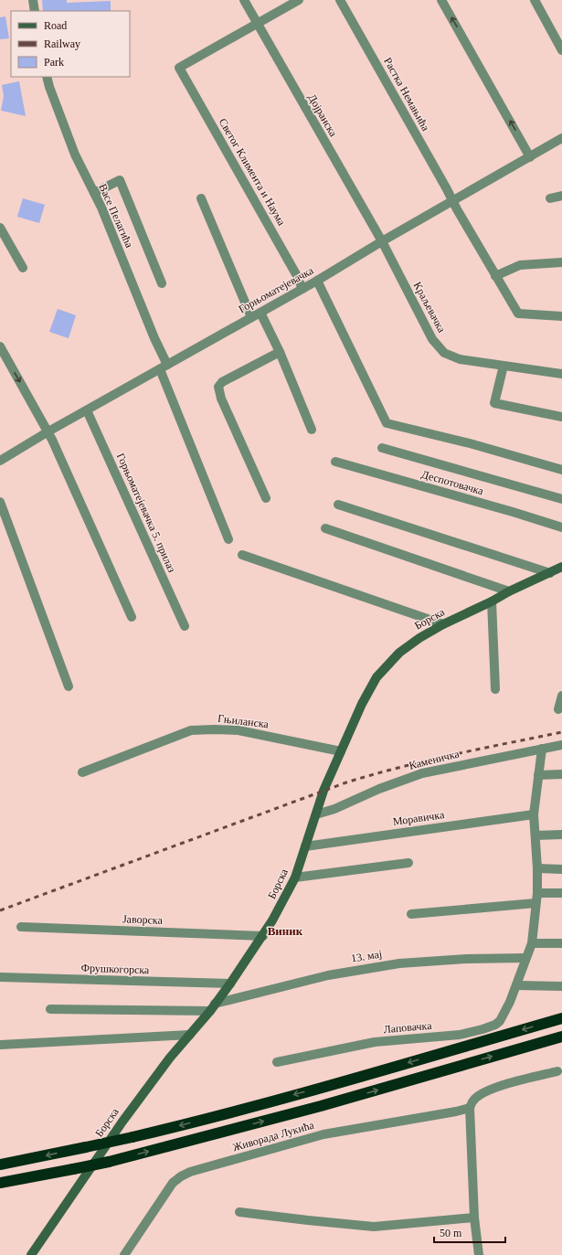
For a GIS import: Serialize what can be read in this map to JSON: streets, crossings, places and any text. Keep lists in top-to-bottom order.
{
  "streets": {
    "street": [
      "Растка Немањића",
      "Дојранска",
      "Светог Климента и Наума",
      "Васе Пелагића",
      "Горњоматејевачка",
      "Краљевачка",
      "Деспотовачка",
      "Горњоматејевачка 5. прилаз",
      "Борска",
      "Гњиланска",
      "Каменичка",
      "Моравичка",
      "Јаворска",
      "13. мај",
      "Фрушкогорска",
      "Лаповачка",
      "Живорада Лукића"
    ]
  },
  "crossings": [
    ["Растка Немањића", "Горњоматејевачка"],
    ["Дојранска", "Светог Климента и Наума"],
    ["Дојранска", "Горњоматејевачка"],
    ["Дојранска", "Краљевачка"],
    ["Светог Климента и Наума", "Горњоматејевачка"],
    ["Васе Пелагића", "Горњоматејевачка"],
    ["Горњоматејевачка", "Краљевачка"],
    ["Горњоматејевачка", "Горњоматејевачка 5. прилаз"],
    ["Борска", "Гњиланска"],
    ["Борска", "Каменичка"],
    ["Борска", "Моравичка"],
    ["Борска", "Јаворска"],
    ["Борска", "13. мај"],
    ["Борска", "Фрушкогорска"],
    ["Каменичка", "Лаповачка"],
    ["Моравичка", "Лаповачка"],
    ["13. мај", "Лаповачка"]
  ],
  "districts": ["Виник"],
  "legend": ["Road", "Railway", "Park"],
  "scale_bar": "50 m"
}
